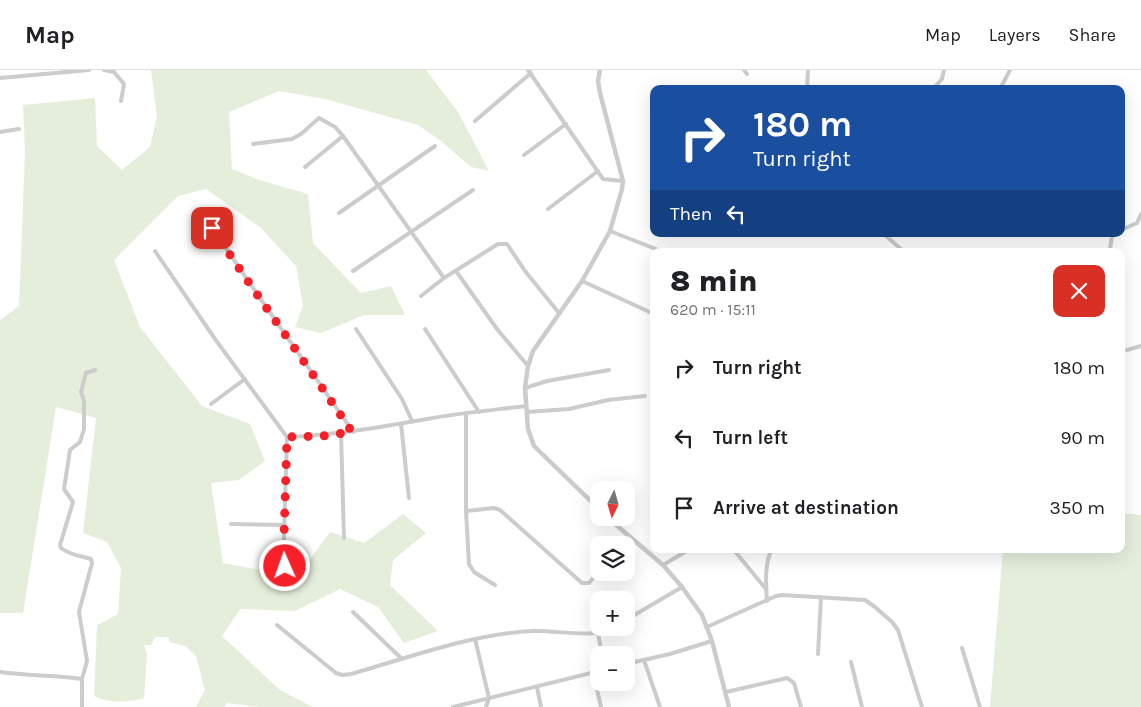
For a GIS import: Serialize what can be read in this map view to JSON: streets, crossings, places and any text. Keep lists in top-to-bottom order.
{
  "north": "bottom",
  "page": {
    "header": "Map",
    "nav": ["Map", "Layers", "Share"],
    "turn": ["180 m", "Turn right"],
    "then": "Then",
    "heading": ["8 min", "620 m · 15:11"],
    "list": [
      {
        "name": "Turn right",
        "value": "180 m"
      },
      {
        "name": "Turn left",
        "value": "90 m"
      },
      {
        "name": "Arrive at destination",
        "value": "350 m"
      }
    ],
    "map_buttons": ["+", "−"]
  }
}
